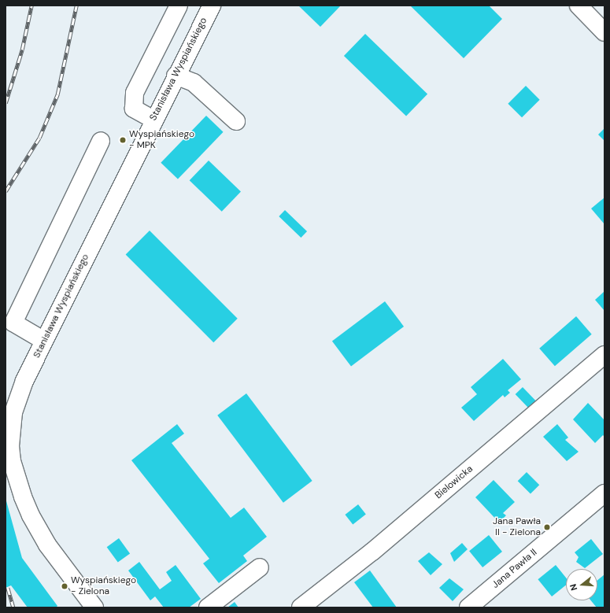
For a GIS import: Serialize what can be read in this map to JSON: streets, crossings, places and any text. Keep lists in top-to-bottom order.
{
  "streets": {
    "street": ["Stanisława Wyspiańskiego", "Bielowicka", "Jana Pawła II"]
  },
  "places": ["Wyspiańskiego - MPK", "Jana Pawła II - Zielona", "Wyspiańskiego - Zielona"],
  "north": "left"
}
